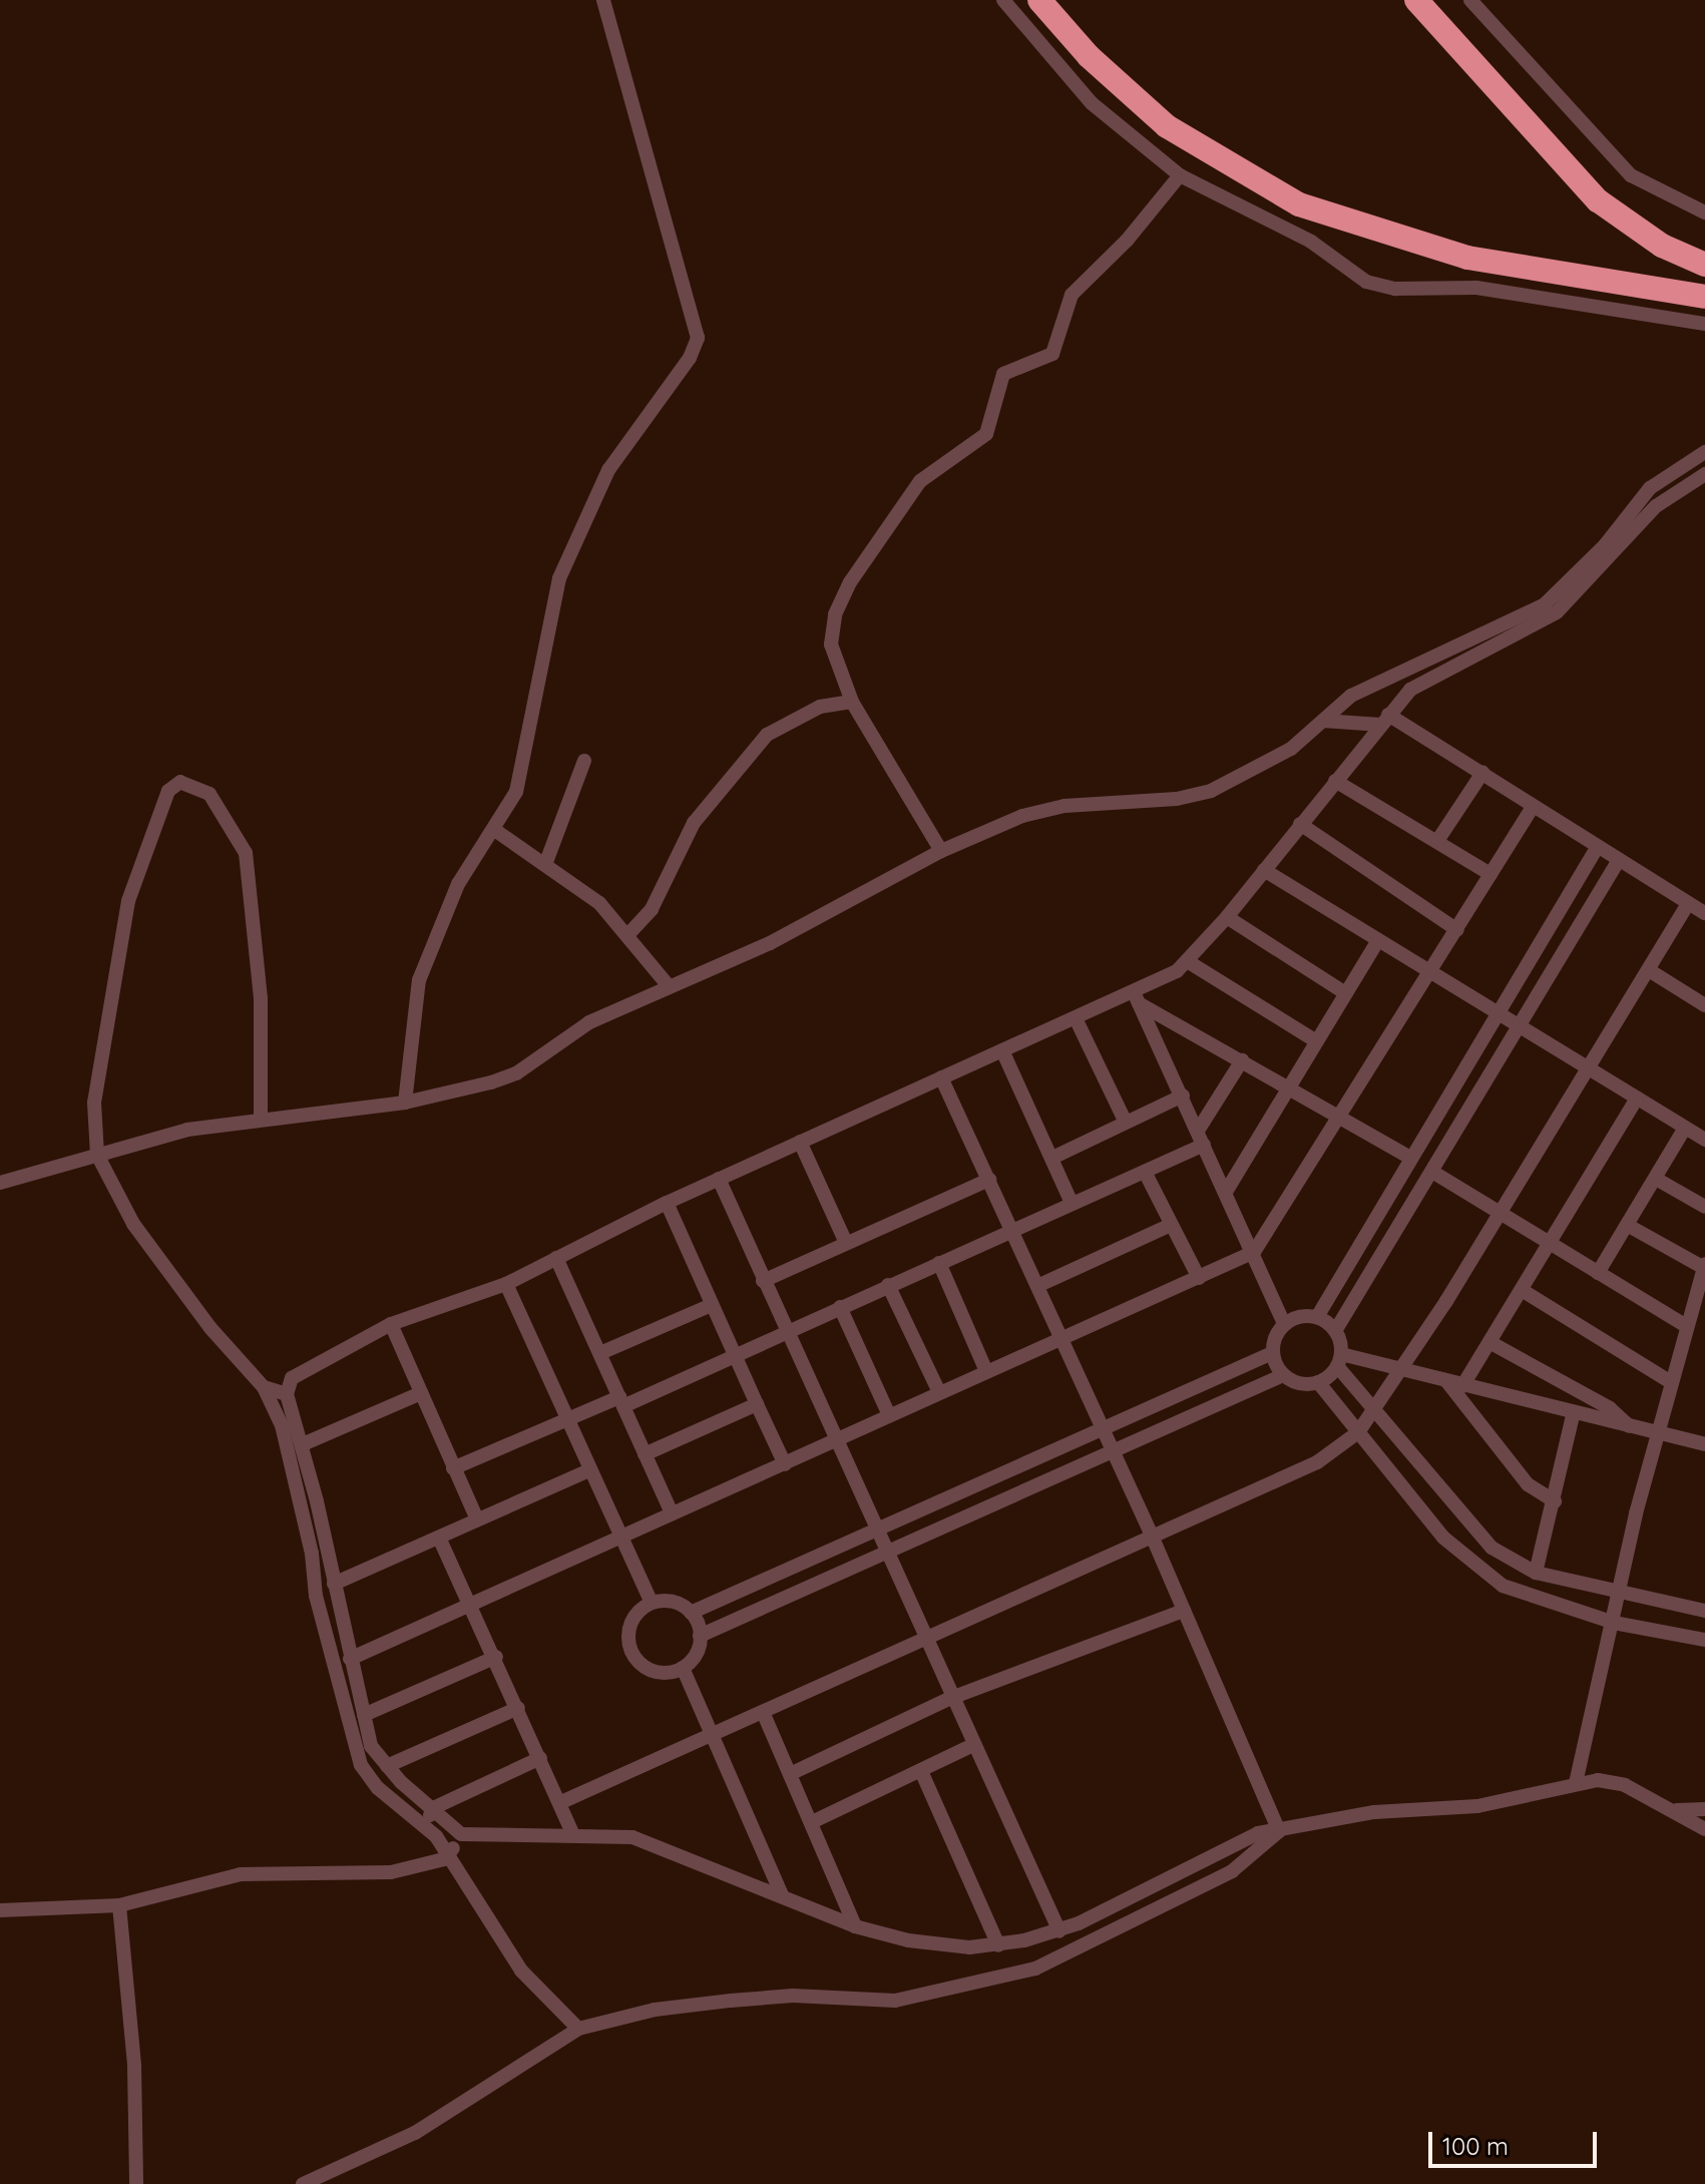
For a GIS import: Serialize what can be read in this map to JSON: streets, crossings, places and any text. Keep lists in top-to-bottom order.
{
  "scale_bar": "100 m"
}
